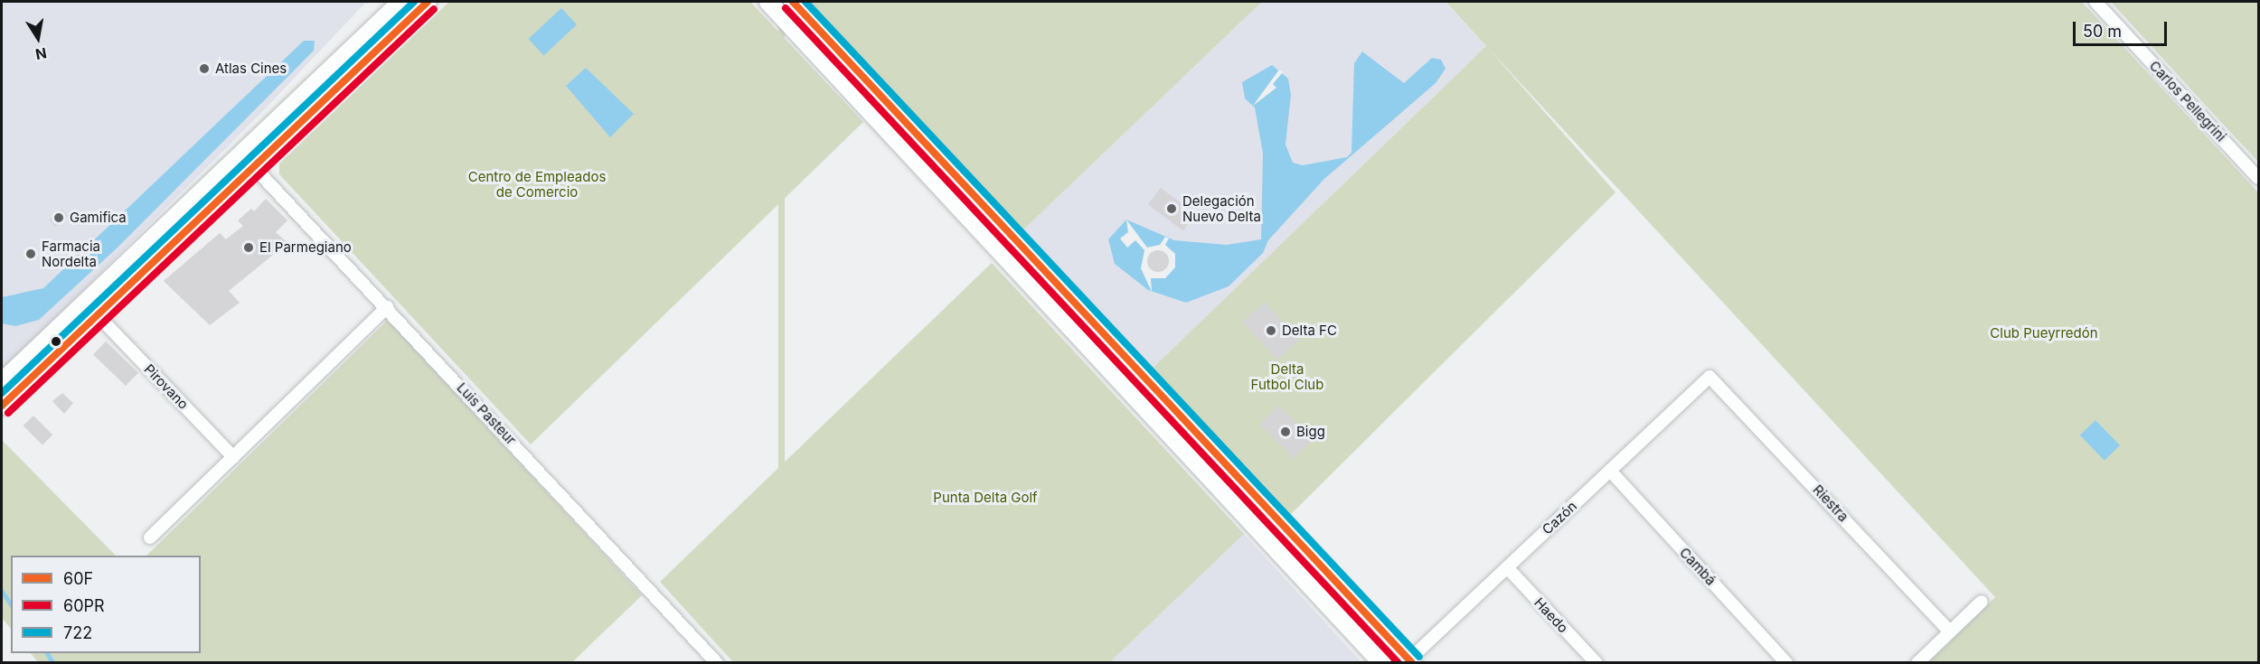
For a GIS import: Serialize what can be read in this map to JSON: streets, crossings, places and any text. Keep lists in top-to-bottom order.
{
  "streets": {
    "street": [
      "Carlos Pellegrini",
      "Pirovano",
      "Luis Pasteur",
      "Riestra",
      "Cazón",
      "Cambá",
      "Haedo"
    ]
  },
  "crossings": [
    ["Riestra", "Cazón"],
    ["Cazón", "Cambá"],
    ["Cazón", "Haedo"]
  ],
  "parks": [
    "Centro de Empleados de Comercio",
    "Club Pueyrredón",
    "Delta Futbol Club",
    "Punta Delta Golf"
  ],
  "places": [
    "Atlas Cines",
    "Delegación Nuevo Delta",
    "Gamifica",
    "El Parmegiano",
    "Farmacia Nordelta",
    "Delta FC",
    "Bigg"
  ],
  "lines": ["transit line 60F", "transit line 722", "transit line 60PR"],
  "legend": ["60F", "60PR", "722"],
  "scale_bar": "50 m",
  "north": "bottom"
}
